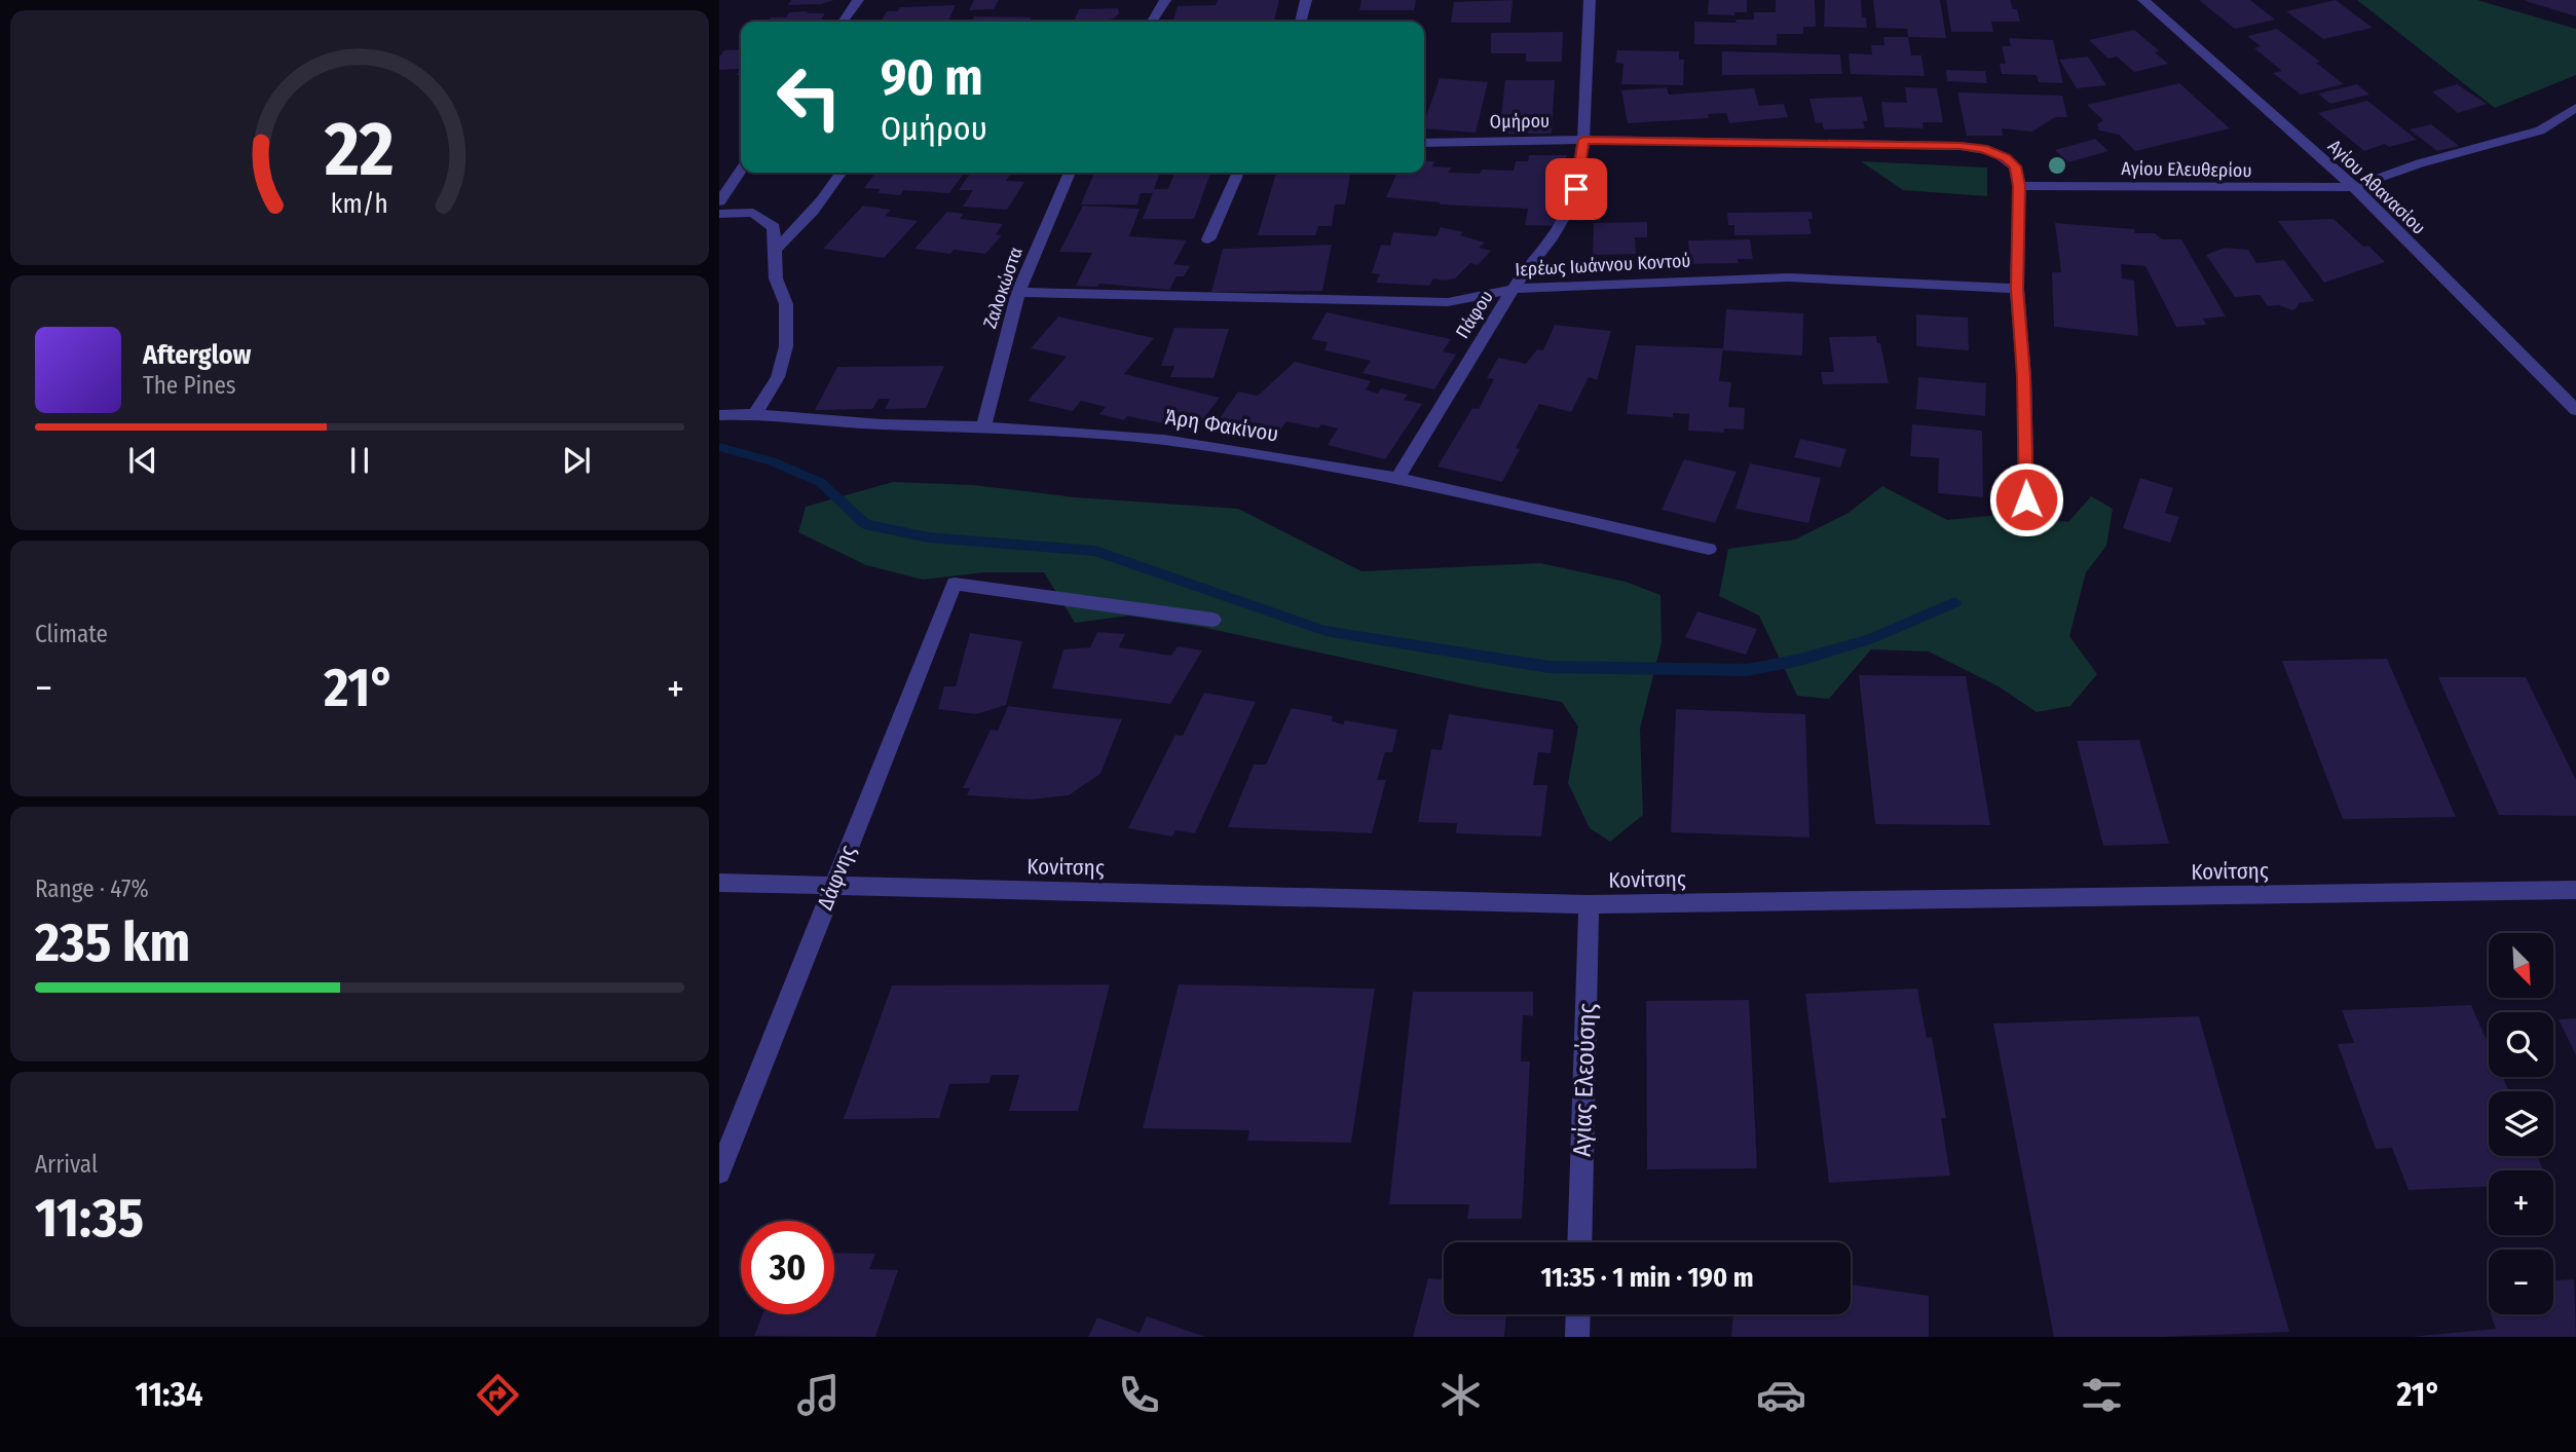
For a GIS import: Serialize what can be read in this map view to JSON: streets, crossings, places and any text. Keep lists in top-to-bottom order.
{
  "streets": {
    "street": [
      "Ομήρου",
      "Αγίου Ελευθερίου",
      "Αγίου Αθανασίου",
      "Ιερέως Ιωάννου Κοντού",
      "Ζαλοκώστα",
      "Πάφου",
      "Άρη Φακίνου",
      "Κονίτσης",
      "Δάφνης",
      "Αγίας Ελεούσης"
    ]
  },
  "crossings": [
    ["Ομήρου", "Αγίου Ελευθερίου"],
    ["Ομήρου", "Ιερέως Ιωάννου Κοντού"],
    ["Ομήρου", "Πάφου"],
    ["Αγίου Ελευθερίου", "Αγίου Αθανασίου"],
    ["Ιερέως Ιωάννου Κοντού", "Ζαλοκώστα"],
    ["Ιερέως Ιωάννου Κοντού", "Πάφου"],
    ["Ζαλοκώστα", "Άρη Φακίνου"],
    ["Πάφου", "Άρη Φακίνου"],
    ["Κονίτσης", "Δάφνης"],
    ["Κονίτσης", "Αγίας Ελεούσης"]
  ],
  "north": "bottom right",
  "page": {
    "turn": ["90 m", "Ομήρου"],
    "song": ["Afterglow", "The Pines"],
    "tile": [
      "Climate",
      ["Range · 47%", "235 km"],
      ["Arrival", "11:35"]
    ],
    "heat": ["−", "21°", "+"],
    "map_buttons": ["+", "−"],
    "limit": "30",
    "trip": "11:35 · 1 min · 190 m",
    "tabs": ["11:34", "21°"],
    "gauge": ["22", "km/h"]
  }
}
